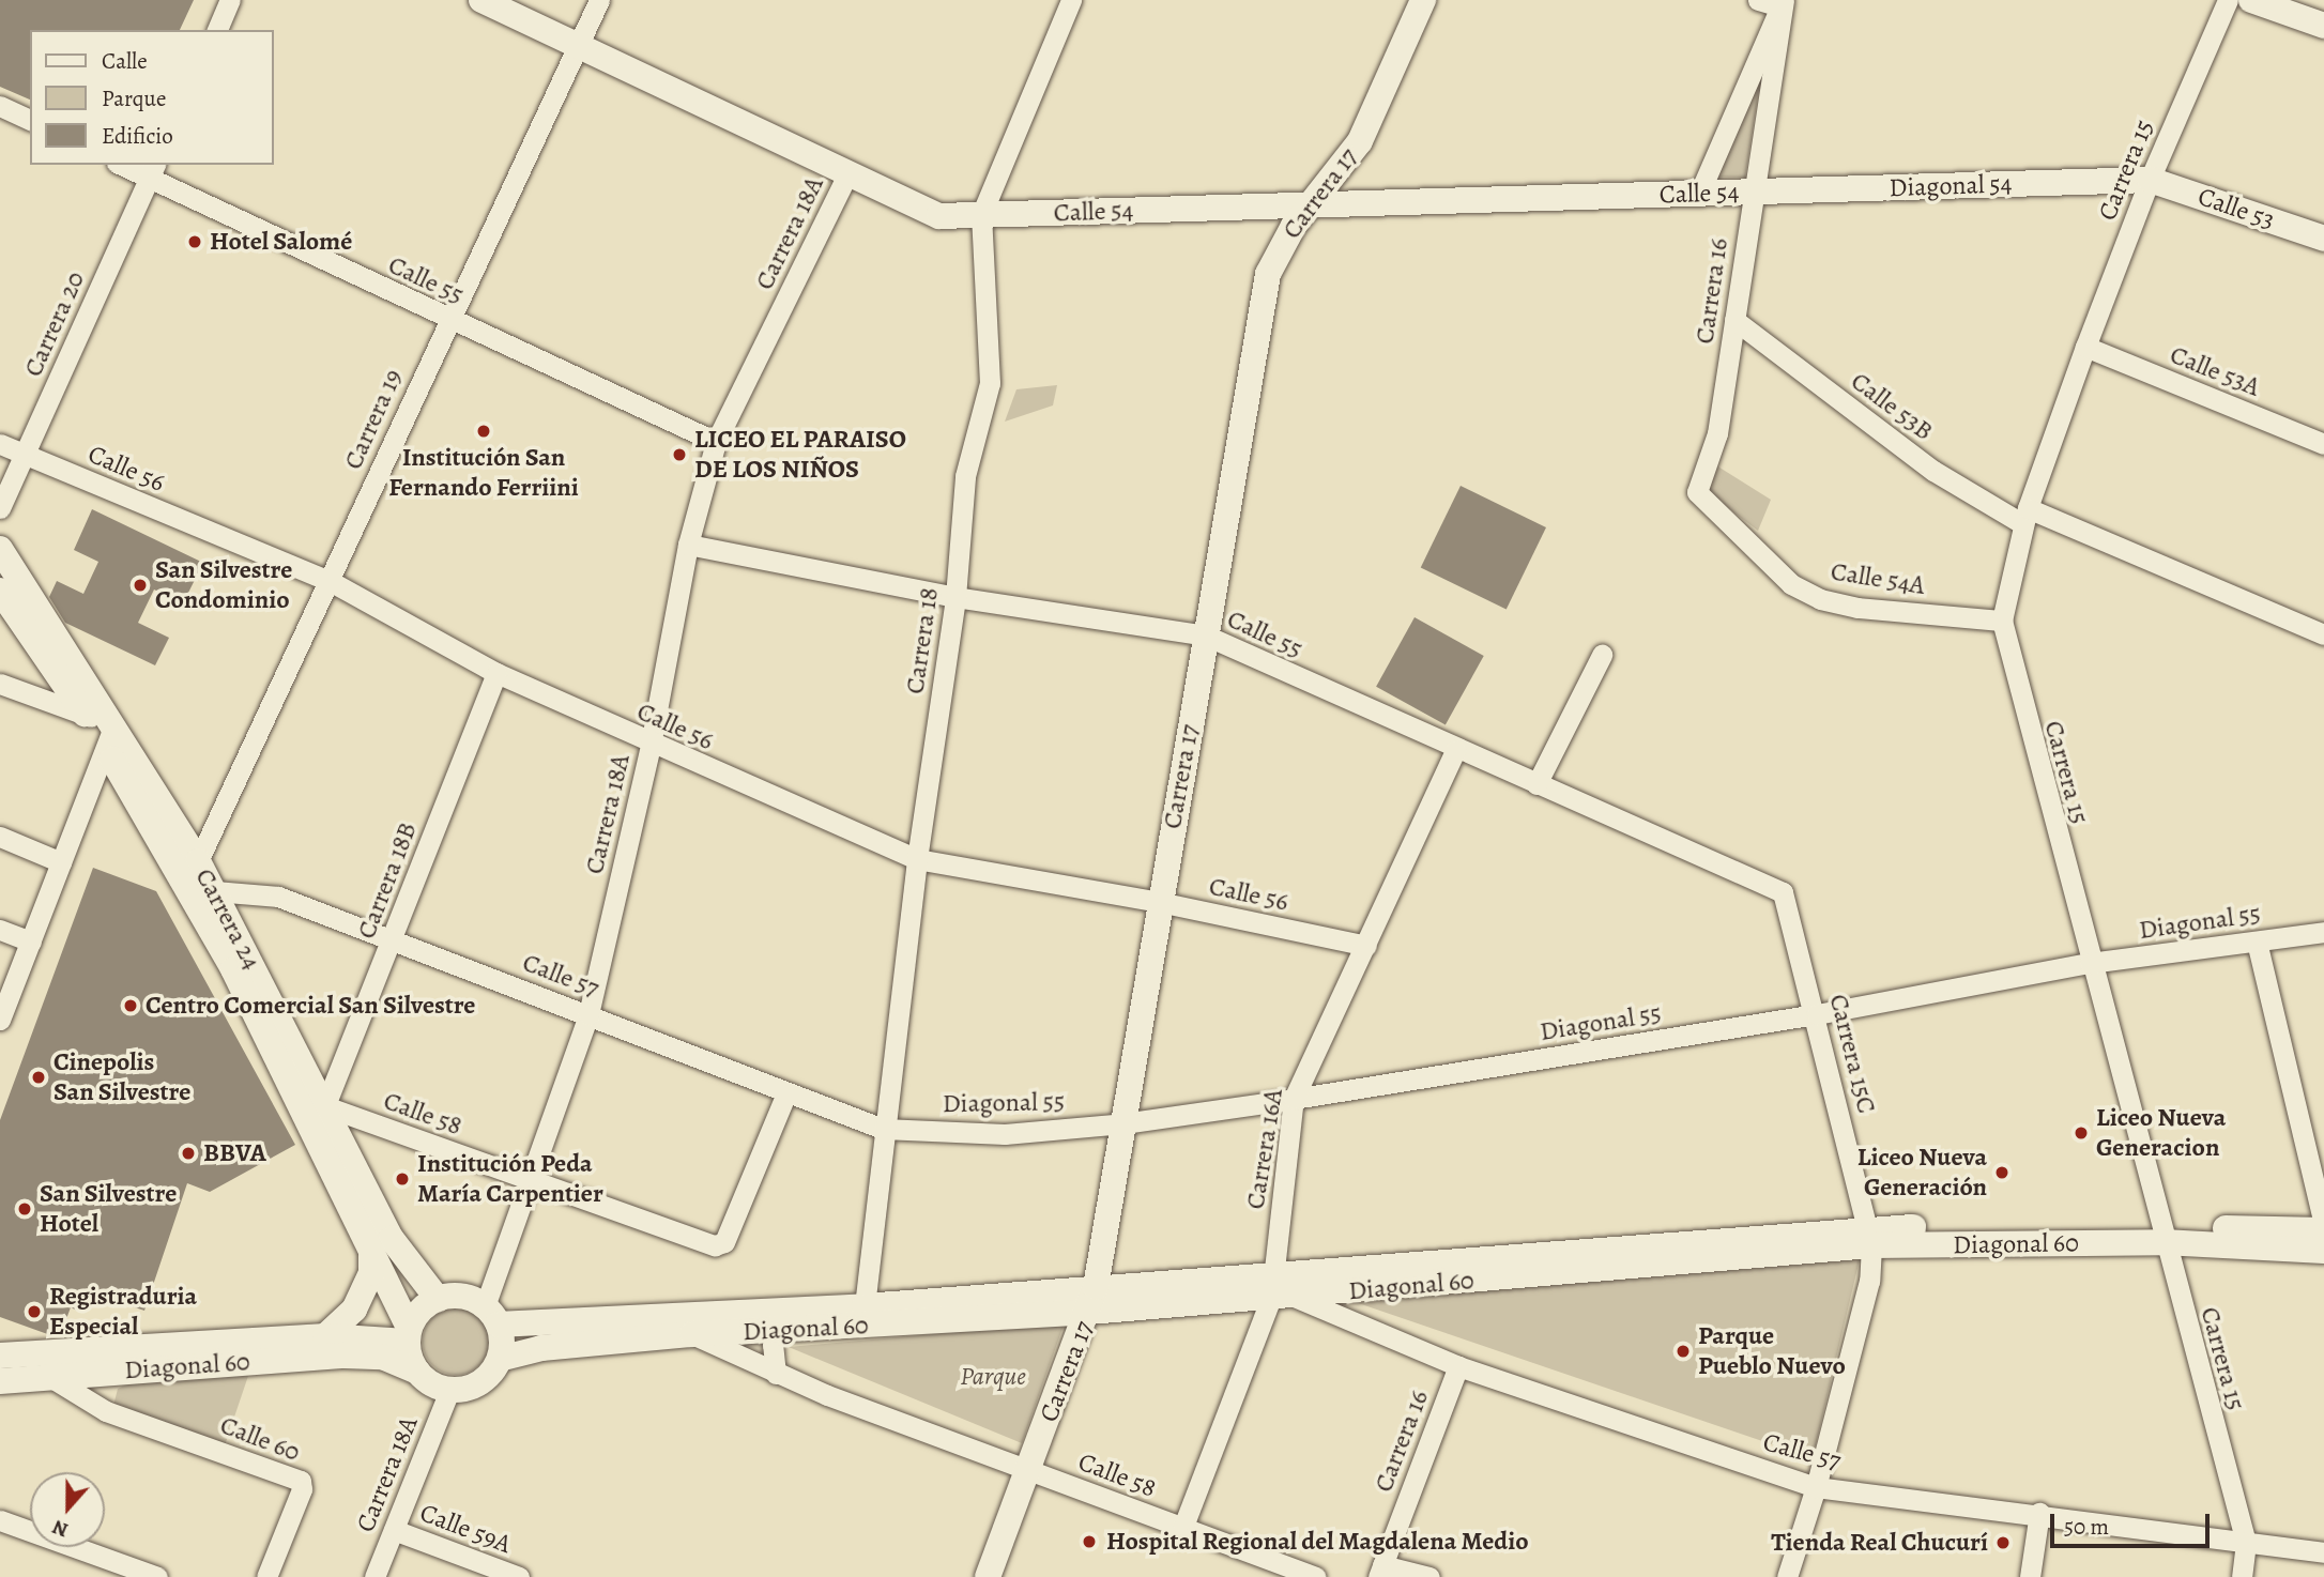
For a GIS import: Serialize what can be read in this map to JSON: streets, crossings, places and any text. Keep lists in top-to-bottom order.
{
  "streets": {
    "street": [
      "Carrera 15",
      "Diagonal 54",
      "Carrera 17",
      "Calle 54",
      "Calle 53",
      "Carrera 18A",
      "Calle 55",
      "Carrera 16",
      "Carrera 20",
      "Calle 53A",
      "Calle 53B",
      "Carrera 19",
      "Calle 56",
      "Calle 54A",
      "Carrera 18",
      "Carrera 18B",
      "Carrera 24",
      "Diagonal 55",
      "Calle 57",
      "Carrera 15C",
      "Calle 58",
      "Carrera 16A",
      "Diagonal 60",
      "Calle 60",
      "Calle 59A"
    ]
  },
  "crossings": [
    ["Carrera 15", "Diagonal 54"],
    ["Carrera 15", "Calle 53"],
    ["Carrera 15", "Calle 53A"],
    ["Carrera 15", "Calle 53B"],
    ["Carrera 15", "Calle 54A"],
    ["Carrera 15", "Diagonal 55"],
    ["Carrera 15", "Calle 57"],
    ["Carrera 15", "Diagonal 60"],
    ["Diagonal 54", "Calle 54"],
    ["Diagonal 54", "Calle 53"],
    ["Diagonal 54", "Carrera 16"],
    ["Carrera 17", "Calle 54"],
    ["Carrera 17", "Calle 55"],
    ["Carrera 17", "Calle 56"],
    ["Carrera 17", "Diagonal 55"],
    ["Carrera 17", "Calle 58"],
    ["Carrera 17", "Diagonal 60"],
    ["Calle 54", "Carrera 18A"],
    ["Calle 54", "Carrera 16"],
    ["Calle 54", "Carrera 19"],
    ["Calle 54", "Carrera 18"],
    ["Carrera 18A", "Calle 55"],
    ["Carrera 18A", "Calle 56"],
    ["Carrera 18A", "Carrera 24"],
    ["Carrera 18A", "Calle 57"],
    ["Carrera 18A", "Calle 58"],
    ["Carrera 18A", "Diagonal 60"],
    ["Carrera 18A", "Calle 59A"],
    ["Calle 55", "Carrera 20"],
    ["Calle 55", "Carrera 19"],
    ["Calle 55", "Carrera 18"],
    ["Calle 55", "Carrera 15C"],
    ["Calle 55", "Carrera 16A"],
    ["Carrera 16", "Calle 53B"],
    ["Carrera 16", "Calle 54A"],
    ["Carrera 16", "Calle 57"],
    ["Carrera 20", "Calle 56"],
    ["Carrera 19", "Calle 56"],
    ["Carrera 19", "Carrera 24"],
    ["Calle 56", "Carrera 18"],
    ["Calle 56", "Carrera 18B"],
    ["Calle 56", "Carrera 16A"],
    ["Carrera 18", "Diagonal 55"],
    ["Carrera 18", "Calle 57"],
    ["Carrera 18", "Diagonal 60"],
    ["Carrera 18B", "Carrera 24"],
    ["Carrera 18B", "Calle 57"],
    ["Carrera 18B", "Calle 58"],
    ["Carrera 24", "Calle 57"],
    ["Carrera 24", "Calle 58"],
    ["Carrera 24", "Diagonal 60"],
    ["Diagonal 55", "Calle 57"],
    ["Diagonal 55", "Carrera 15C"],
    ["Diagonal 55", "Carrera 16A"],
    ["Calle 57", "Carrera 15C"],
    ["Calle 57", "Calle 58"],
    ["Calle 57", "Carrera 16A"],
    ["Calle 57", "Diagonal 60"],
    ["Carrera 15C", "Diagonal 60"],
    ["Calle 58", "Carrera 16A"],
    ["Calle 58", "Diagonal 60"],
    ["Carrera 16A", "Diagonal 60"],
    ["Diagonal 60", "Calle 60"]
  ],
  "parks": ["Parque"],
  "places": [
    "Hotel Salomé",
    "Institución San Fernando Ferriini",
    "LICEO EL PARAISO DE LOS NIÑOS",
    "San Silvestre Condominio",
    "Centro Comercial San Silvestre",
    "Cinepolis San Silvestre",
    "Liceo Nueva Generacion",
    "BBVA",
    "Liceo Nueva Generación",
    "Institución Peda María Carpentier",
    "San Silvestre Hotel",
    "Registraduria Especial",
    "Parque Pueblo Nuevo",
    "Hospital Regional del Magdalena Medio",
    "Tienda Real Chucurí"
  ],
  "legend": ["Calle", "Parque", "Edificio"],
  "scale_bar": "50 m",
  "north": "bottom"
}
